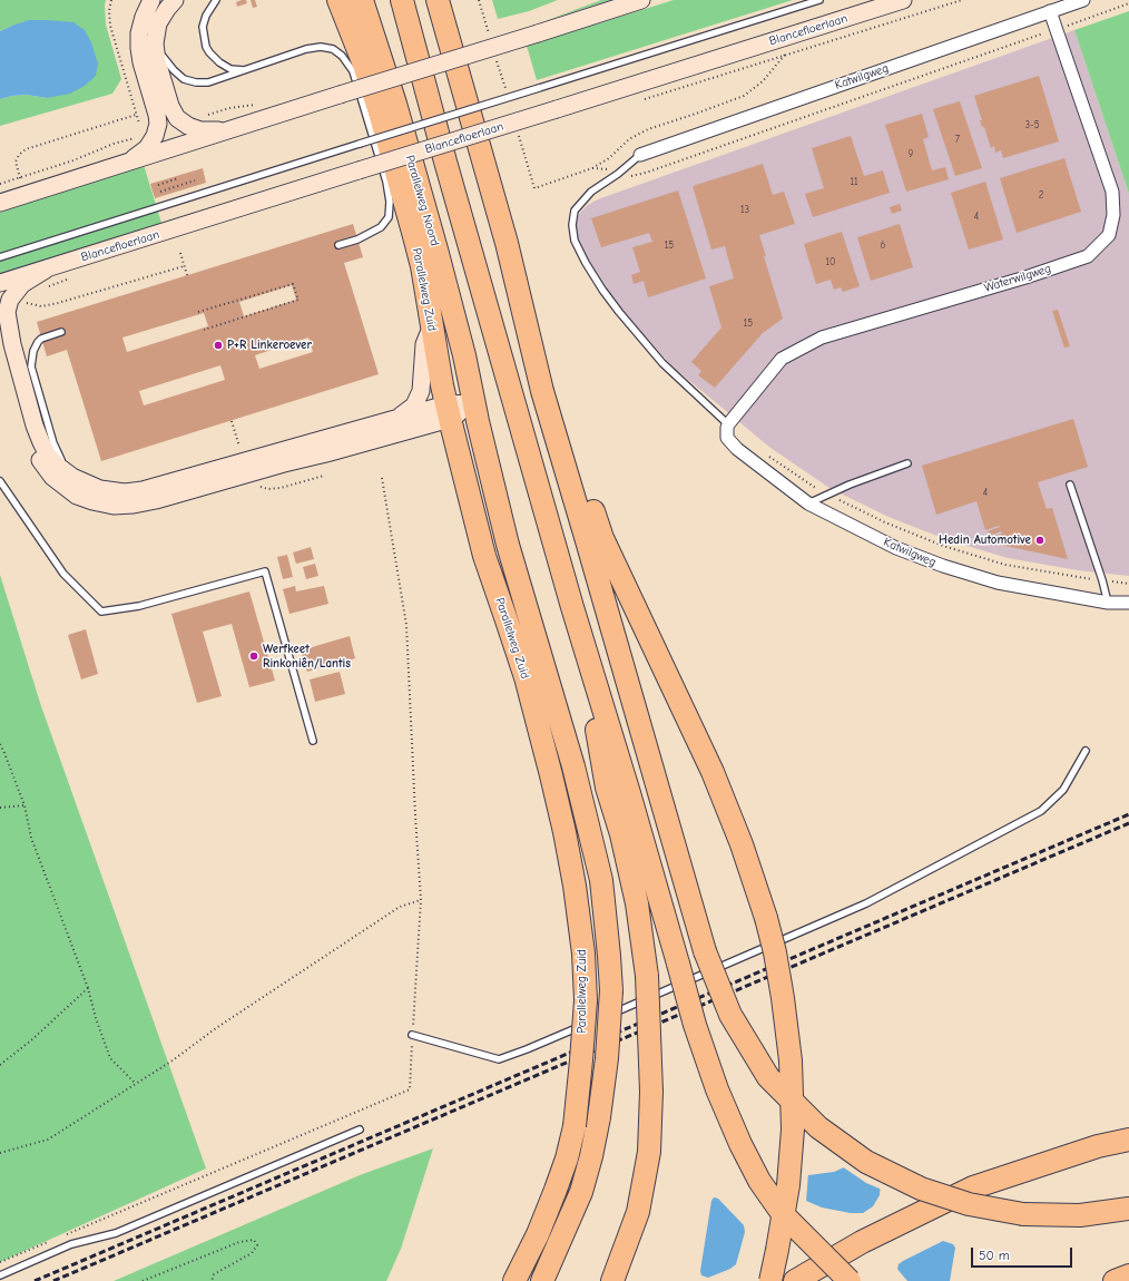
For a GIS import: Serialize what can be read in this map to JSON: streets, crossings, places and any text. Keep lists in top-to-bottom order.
{
  "streets": {
    "highway": ["Parallelweg Noord", "Parallelweg Zuid"],
    "main road": ["Blancefloerlaan"],
    "street": ["Katwilgweg", "Waterwilgweg"]
  },
  "crossings": [
    ["Katwilgweg", "Waterwilgweg"],
    ["Parallelweg Noord", "Parallelweg Zuid"]
  ],
  "places": ["P+R Linkeroever", "Hedin Automotive", "Werfkeet Rinkoniên/Lantis"],
  "house_numbers": [
    "3-5",
    "7",
    "9",
    "11",
    "2",
    "13",
    "4",
    "15",
    "6",
    "10",
    "15",
    "4"
  ],
  "scale_bar": "50 m"
}
